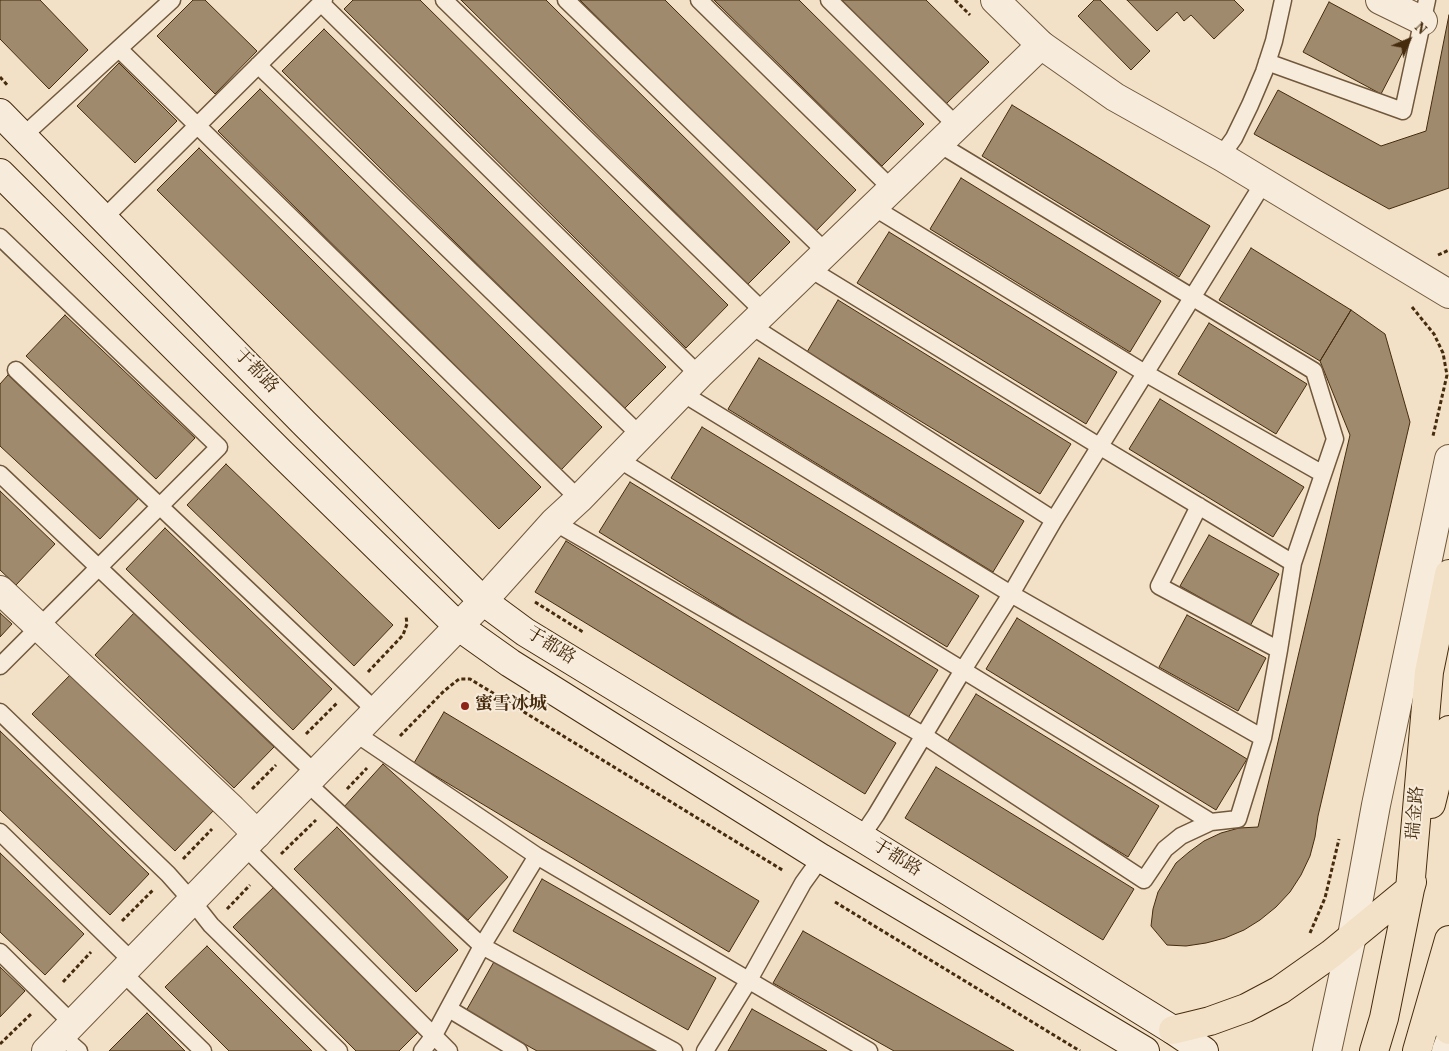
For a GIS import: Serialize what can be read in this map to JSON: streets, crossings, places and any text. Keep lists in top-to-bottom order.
{
  "streets": {
    "main road": ["于都路", "瑞金路"]
  },
  "places": ["蜜雪冰城"],
  "north": "top right"
}
